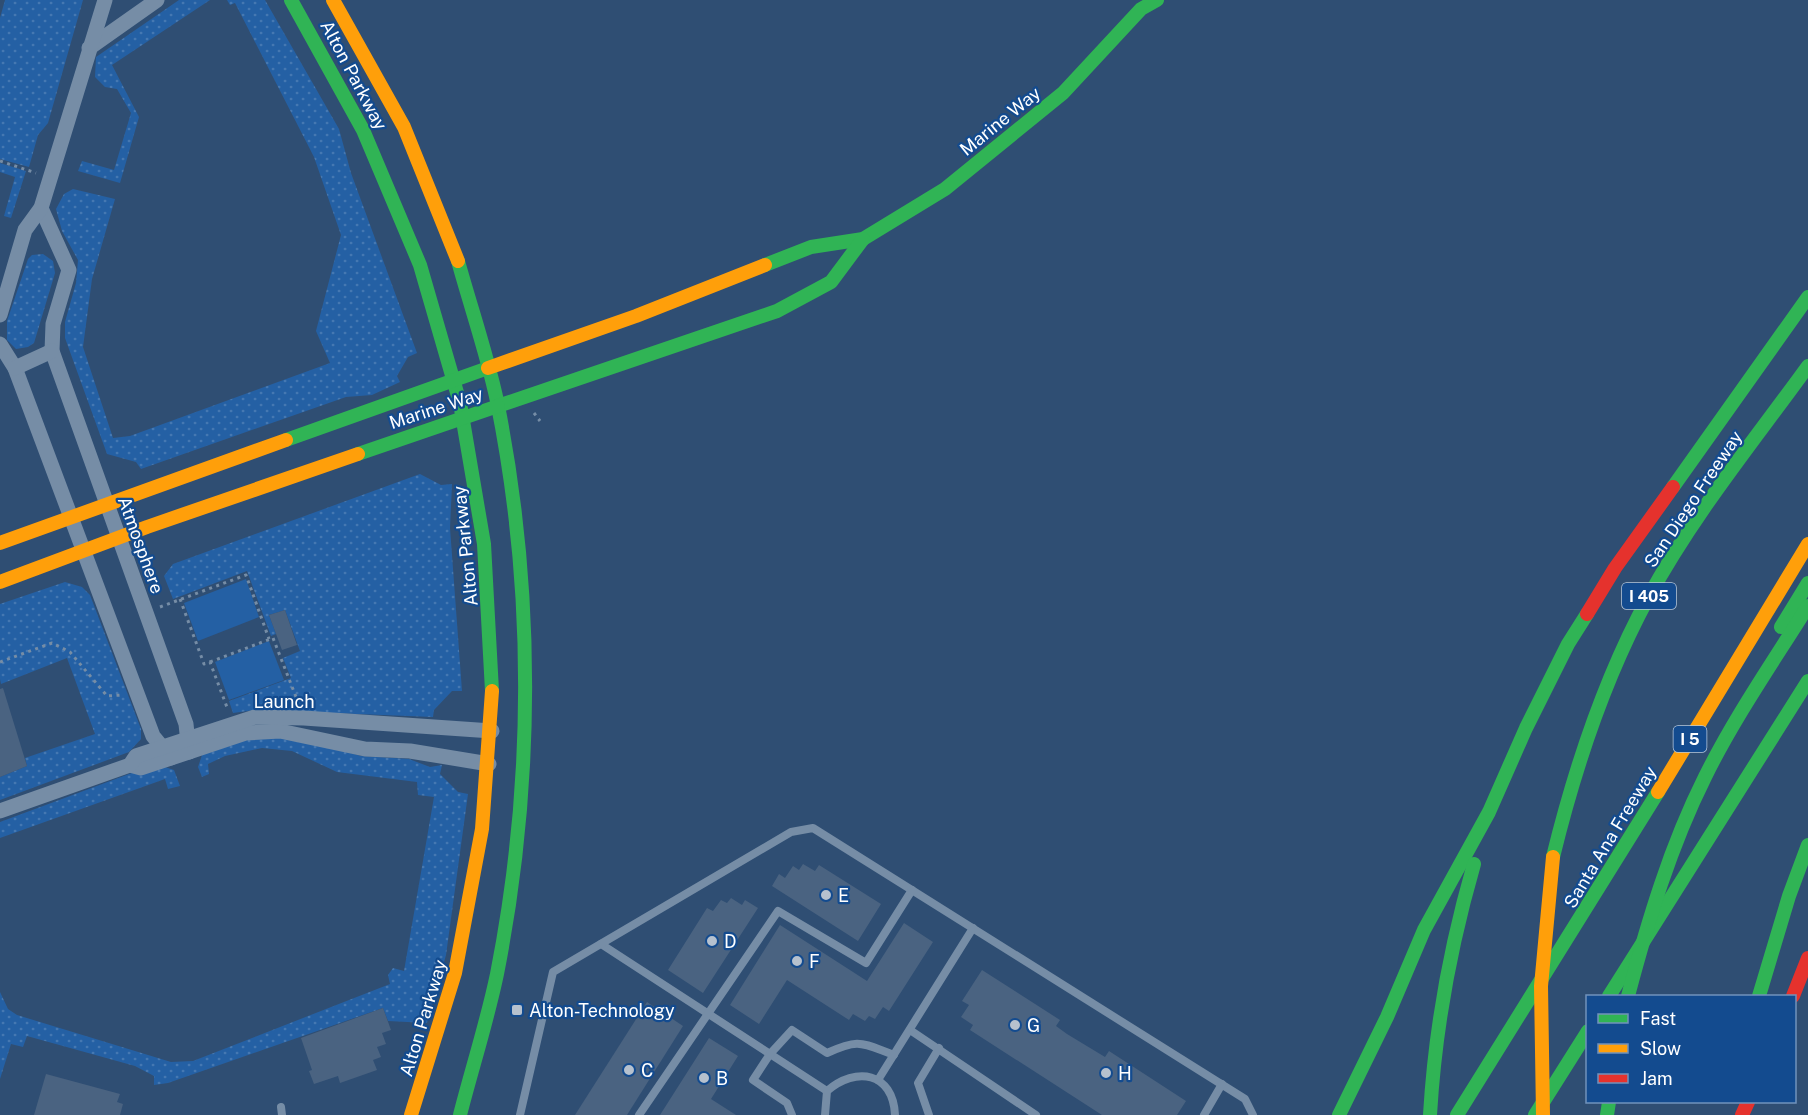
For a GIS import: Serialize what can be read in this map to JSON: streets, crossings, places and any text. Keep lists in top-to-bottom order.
{
  "streets": {
    "main road": [
      "Alton Parkway",
      "Marine Way",
      "San Diego Freeway",
      "I 405",
      "I 5",
      "Santa Ana Freeway"
    ],
    "street": ["Atmosphere", "Launch"]
  },
  "crossings": [
    ["Alton Parkway", "Marine Way"],
    ["Alton Parkway", "Launch"],
    ["Marine Way", "Atmosphere"],
    ["Atmosphere", "Launch"]
  ],
  "places": {
    "other": [
      "E",
      "D",
      "F",
      "G",
      "C",
      "H",
      "B"
    ],
    "transit": ["Alton-Technology"]
  },
  "legend": ["Fast", "Slow", "Jam"]
}
